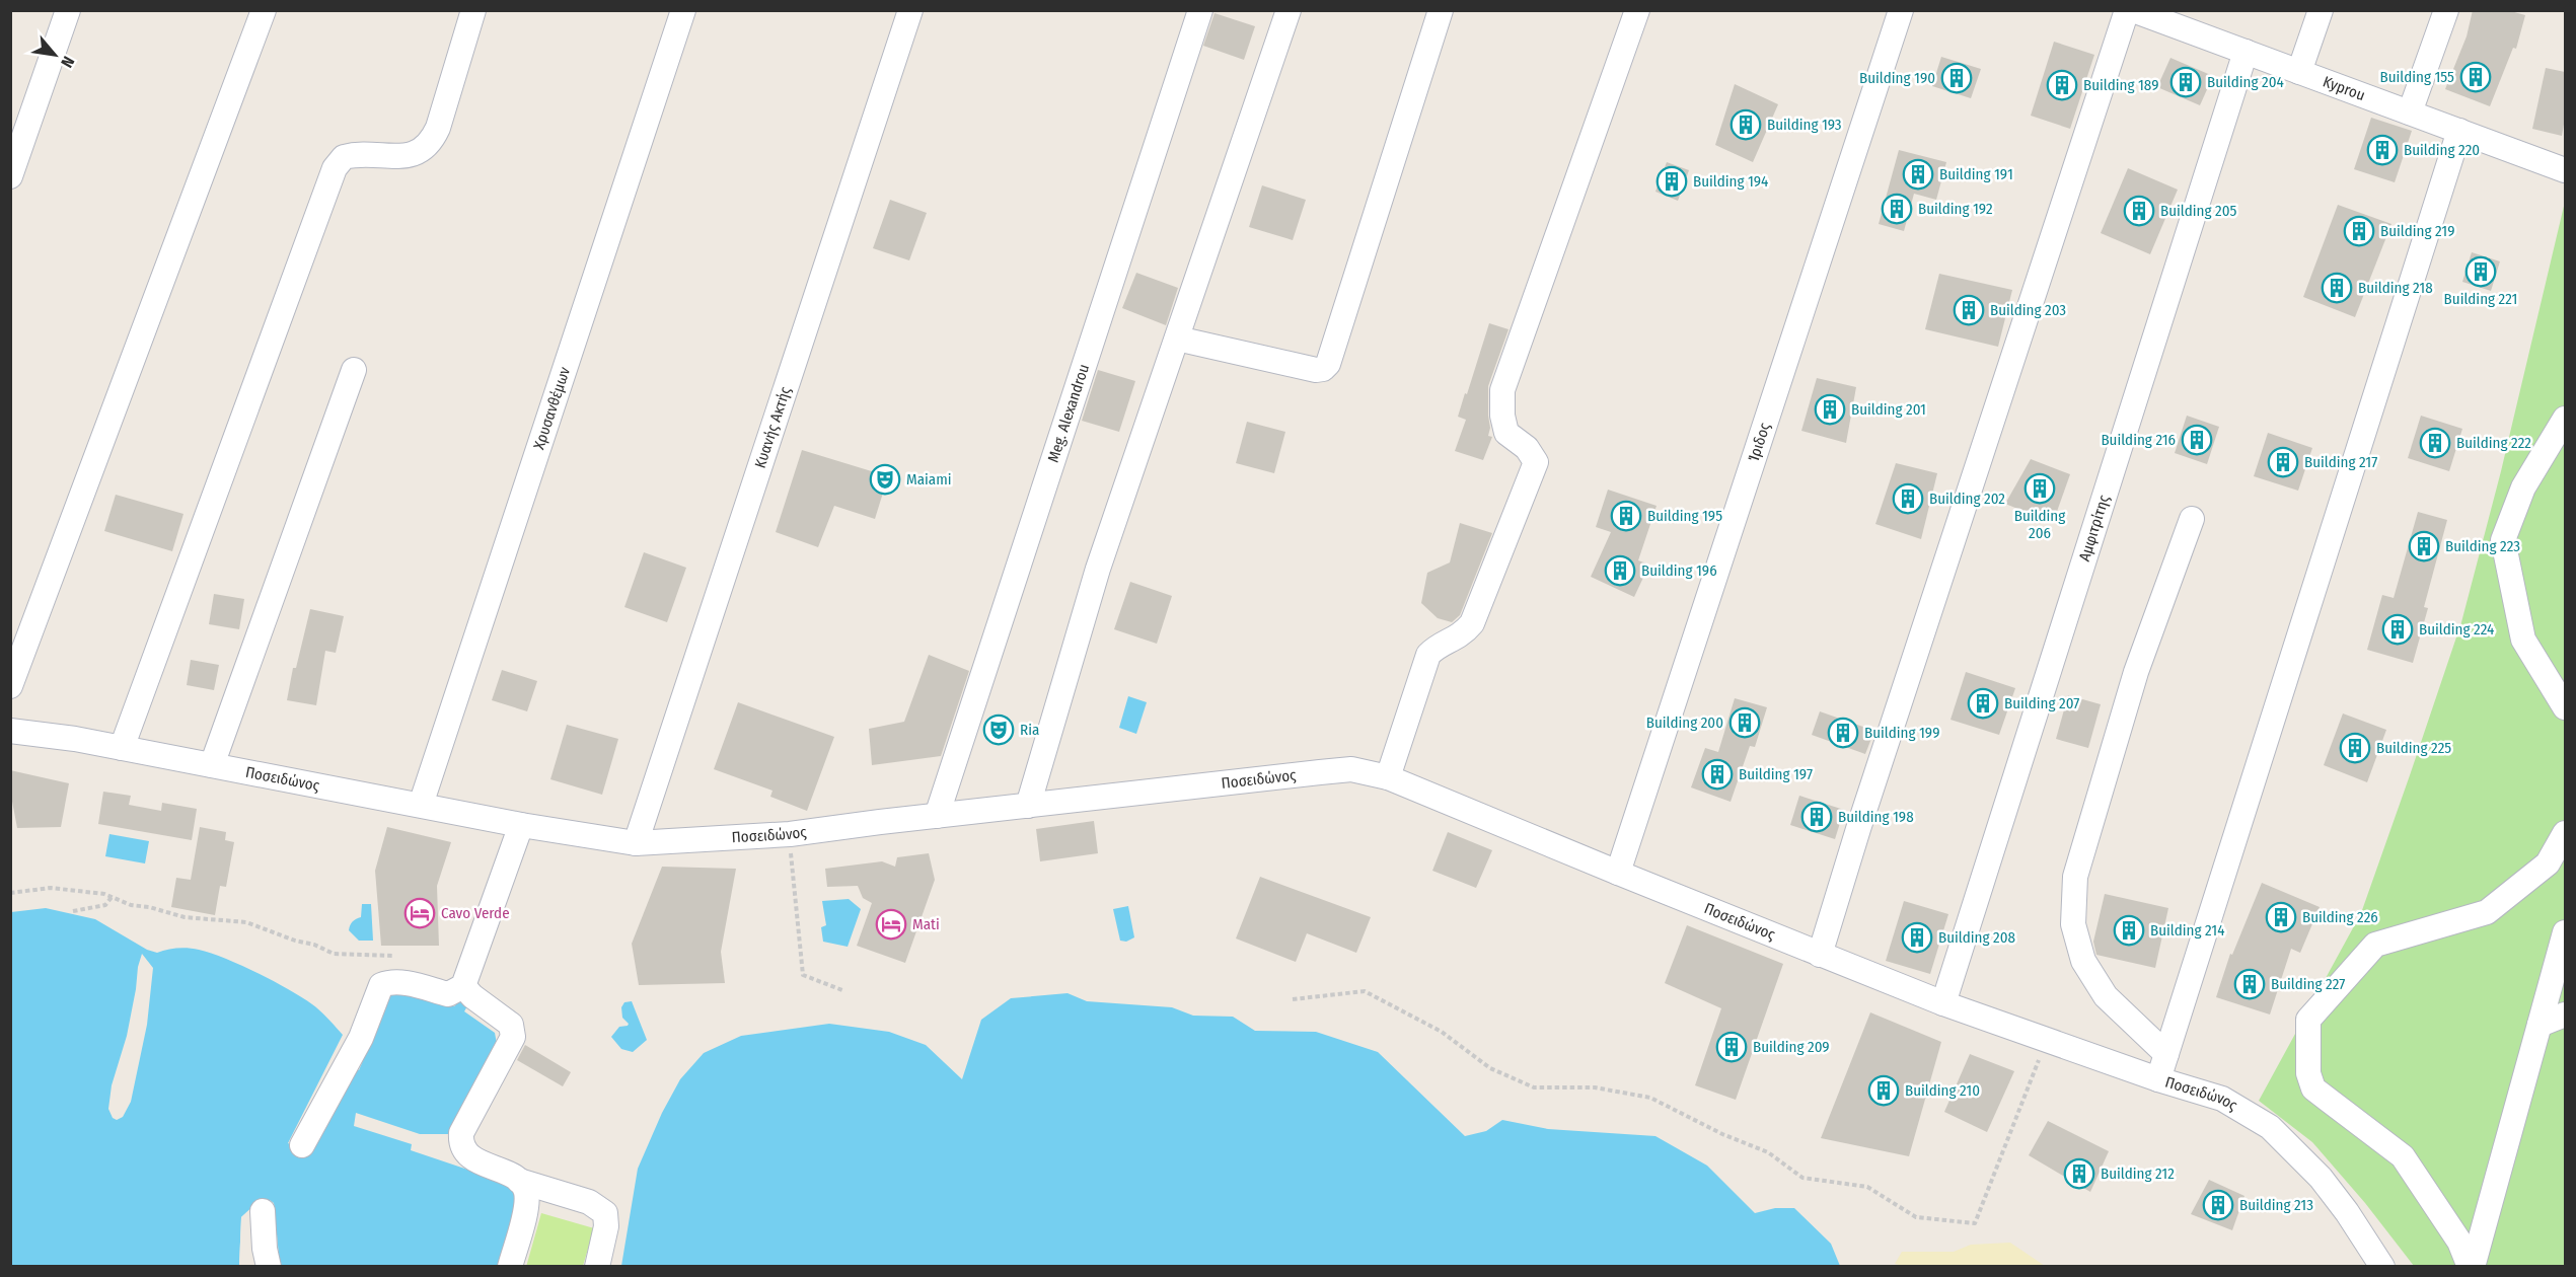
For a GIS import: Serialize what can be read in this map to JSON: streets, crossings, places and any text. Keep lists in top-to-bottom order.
{
  "streets": {
    "street": [
      "Kyprou",
      "Χρυσανθέμων",
      "Meg. Alexandrou",
      "Κυανής Ακτής",
      "Ίριδος",
      "Αμφιτρίτης",
      "Ποσειδώνος"
    ]
  },
  "crossings": [
    ["Kyprou", "Αμφιτρίτης"],
    ["Χρυσανθέμων", "Ποσειδώνος"],
    ["Meg. Alexandrou", "Ποσειδώνος"],
    ["Κυανής Ακτής", "Ποσειδώνος"],
    ["Ίριδος", "Ποσειδώνος"],
    ["Αμφιτρίτης", "Ποσειδώνος"]
  ],
  "places": {
    "building": [
      "Building 155",
      "Building 190",
      "Building 204",
      "Building 189",
      "Building 193",
      "Building 220",
      "Building 191",
      "Building 194",
      "Building 192",
      "Building 205",
      "Building 219",
      "Building 221",
      "Building 218",
      "Building 203",
      "Building 201",
      "Building 216",
      "Building 222",
      "Building 217",
      "Building 206",
      "Building 202",
      "Building 195",
      "Building 223",
      "Building 196",
      "Building 224",
      "Building 207",
      "Building 200",
      "Building 199",
      "Building 225",
      "Building 197",
      "Building 198",
      "Building 226",
      "Building 214",
      "Building 208",
      "Building 227",
      "Building 209",
      "Building 210",
      "Building 212",
      "Building 213"
    ],
    "theatre": ["Maiami", "Ria"],
    "hotel": ["Cavo Verde", "Mati"]
  },
  "north": "bottom right"
}
